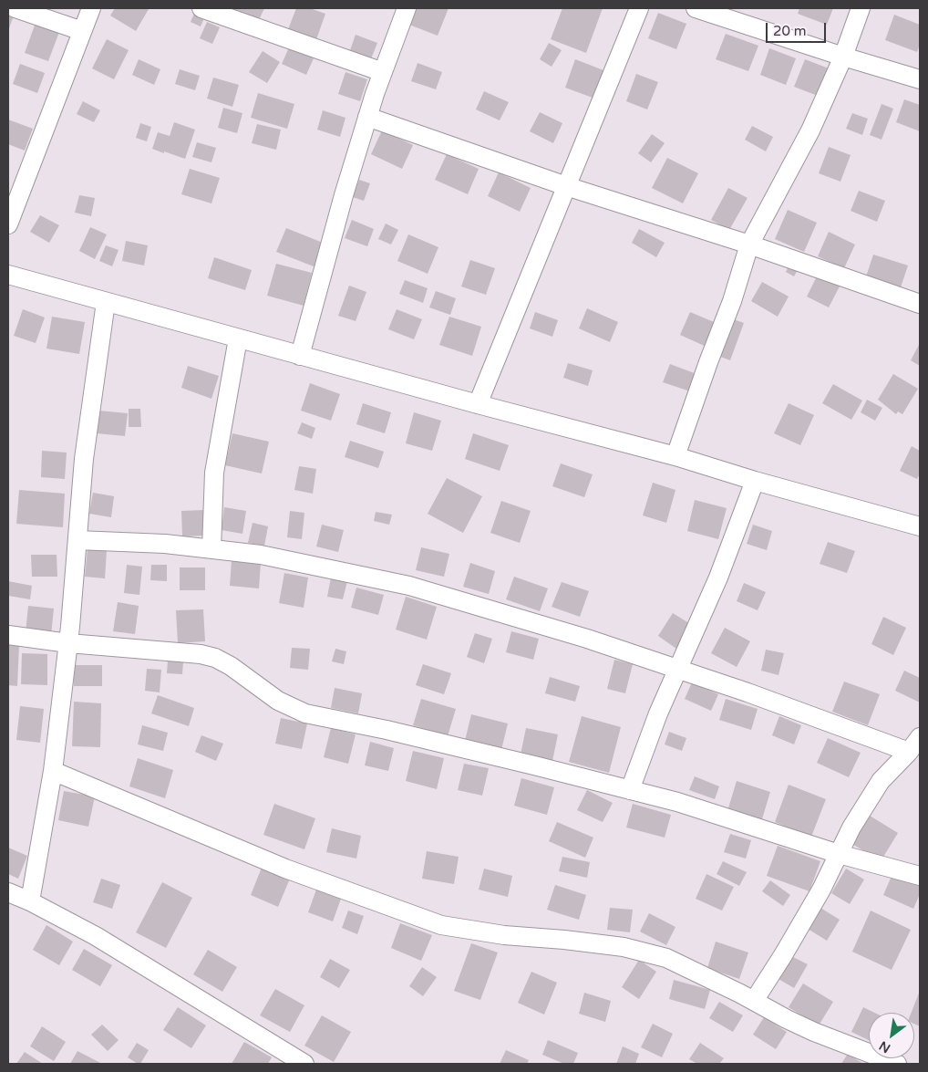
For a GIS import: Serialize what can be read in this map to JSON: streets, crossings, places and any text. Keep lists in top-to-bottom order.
{
  "scale_bar": "20 m",
  "north": "bottom left"
}
